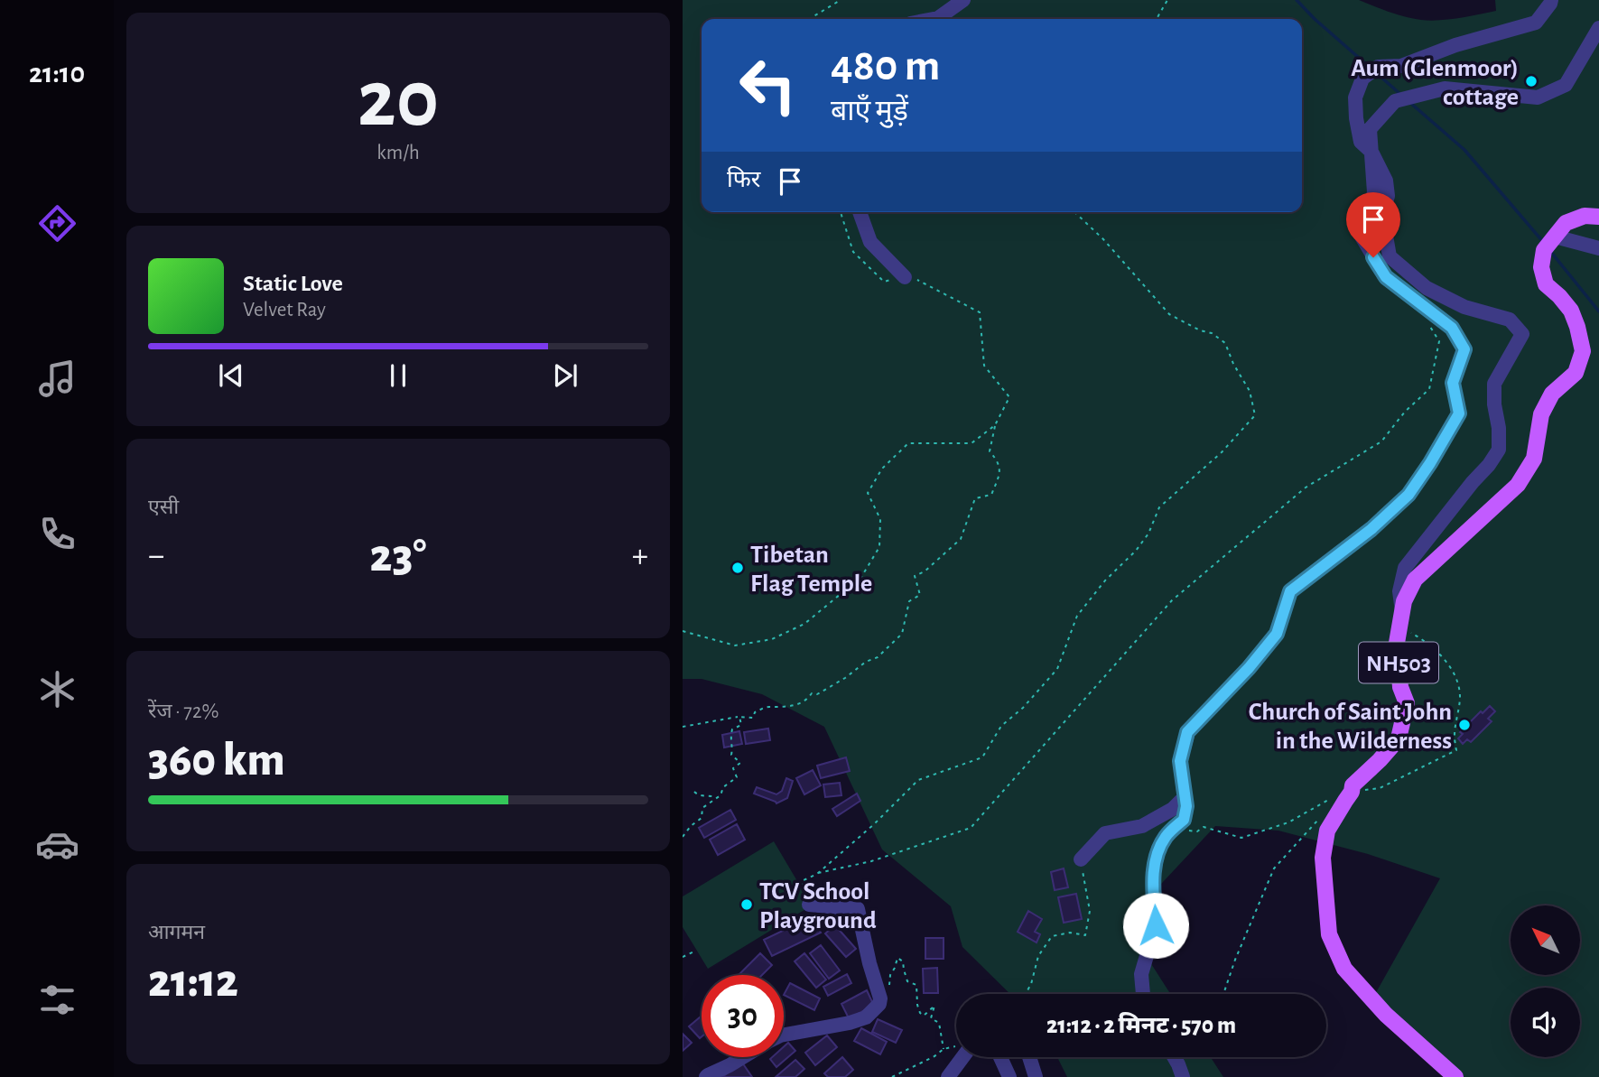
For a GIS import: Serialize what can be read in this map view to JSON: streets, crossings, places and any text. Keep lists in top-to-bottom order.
{
  "streets": {
    "main road": ["NH503"]
  },
  "places": [
    "Aum (Glenmoor) cottage",
    "Tibetan Flag Temple",
    "Church of Saint John in the Wilderness",
    "TCV School Playground"
  ],
  "north": "top left",
  "page": {
    "tabs": "21:10",
    "tile": [
      ["20", "km/h"],
      "एसी",
      ["रेंज · 72%", "360 km"],
      ["आगमन", "21:12"]
    ],
    "turn": ["480 m", "बाएँ मुड़ें"],
    "then": "फिर",
    "song": ["Static Love", "Velvet Ray"],
    "heat": ["−", "23°", "+"],
    "limit": "30",
    "trip": "21:12 · 2 मिनट · 570 m"
  }
}
